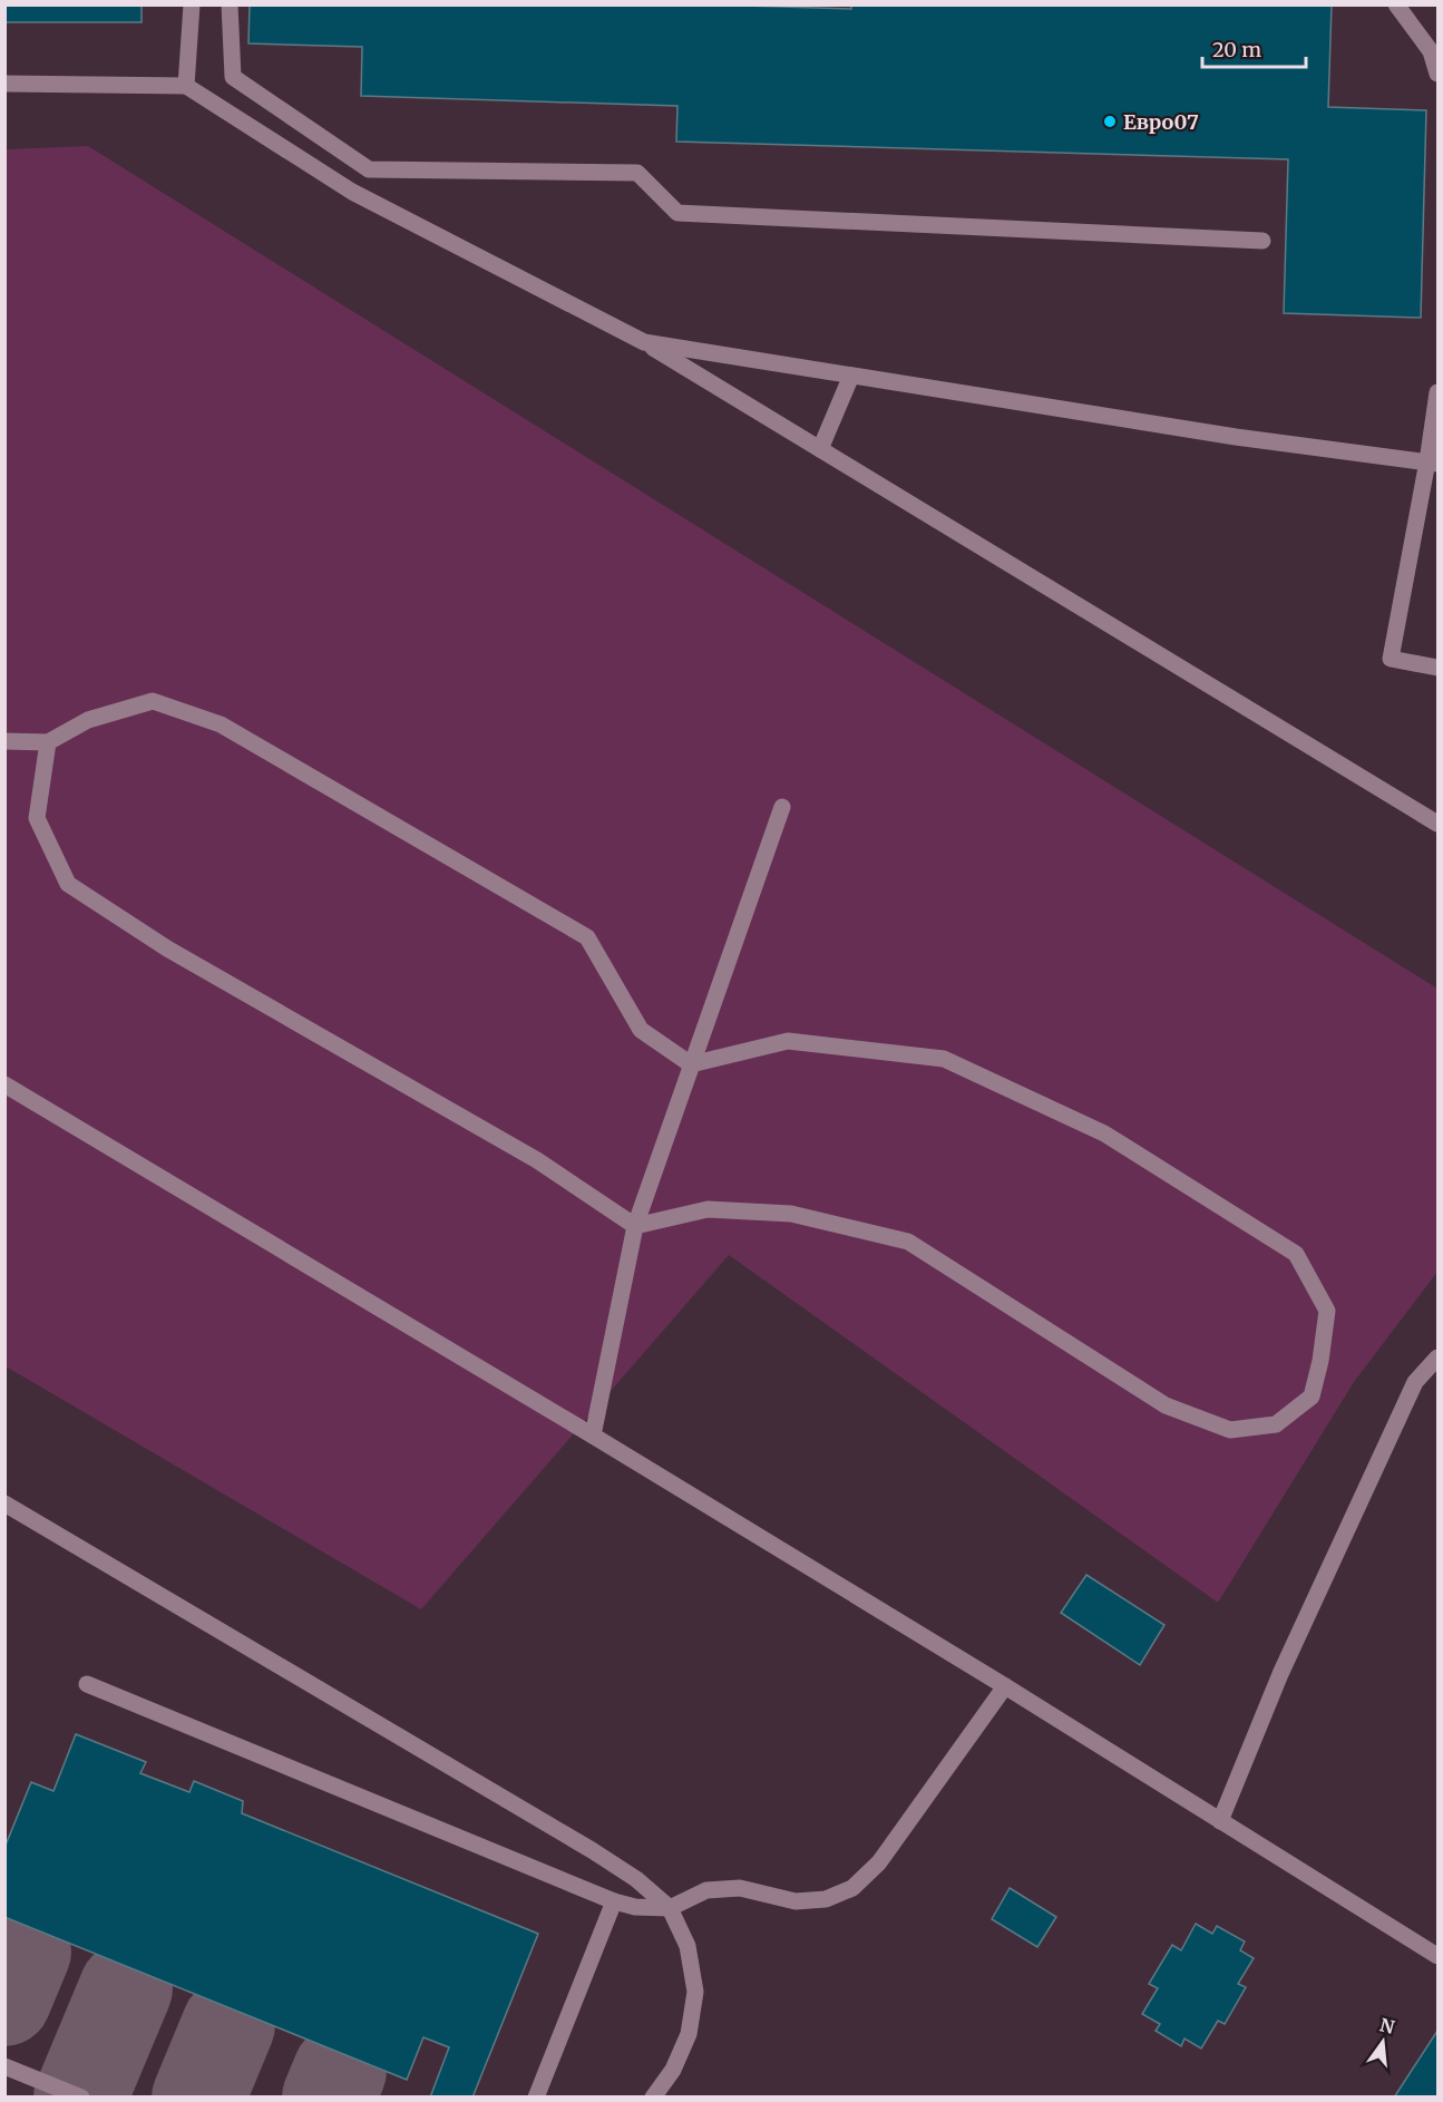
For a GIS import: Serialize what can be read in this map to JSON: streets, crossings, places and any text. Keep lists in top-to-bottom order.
{
  "places": ["Евро07"],
  "scale_bar": "20 m",
  "north": "top"
}
